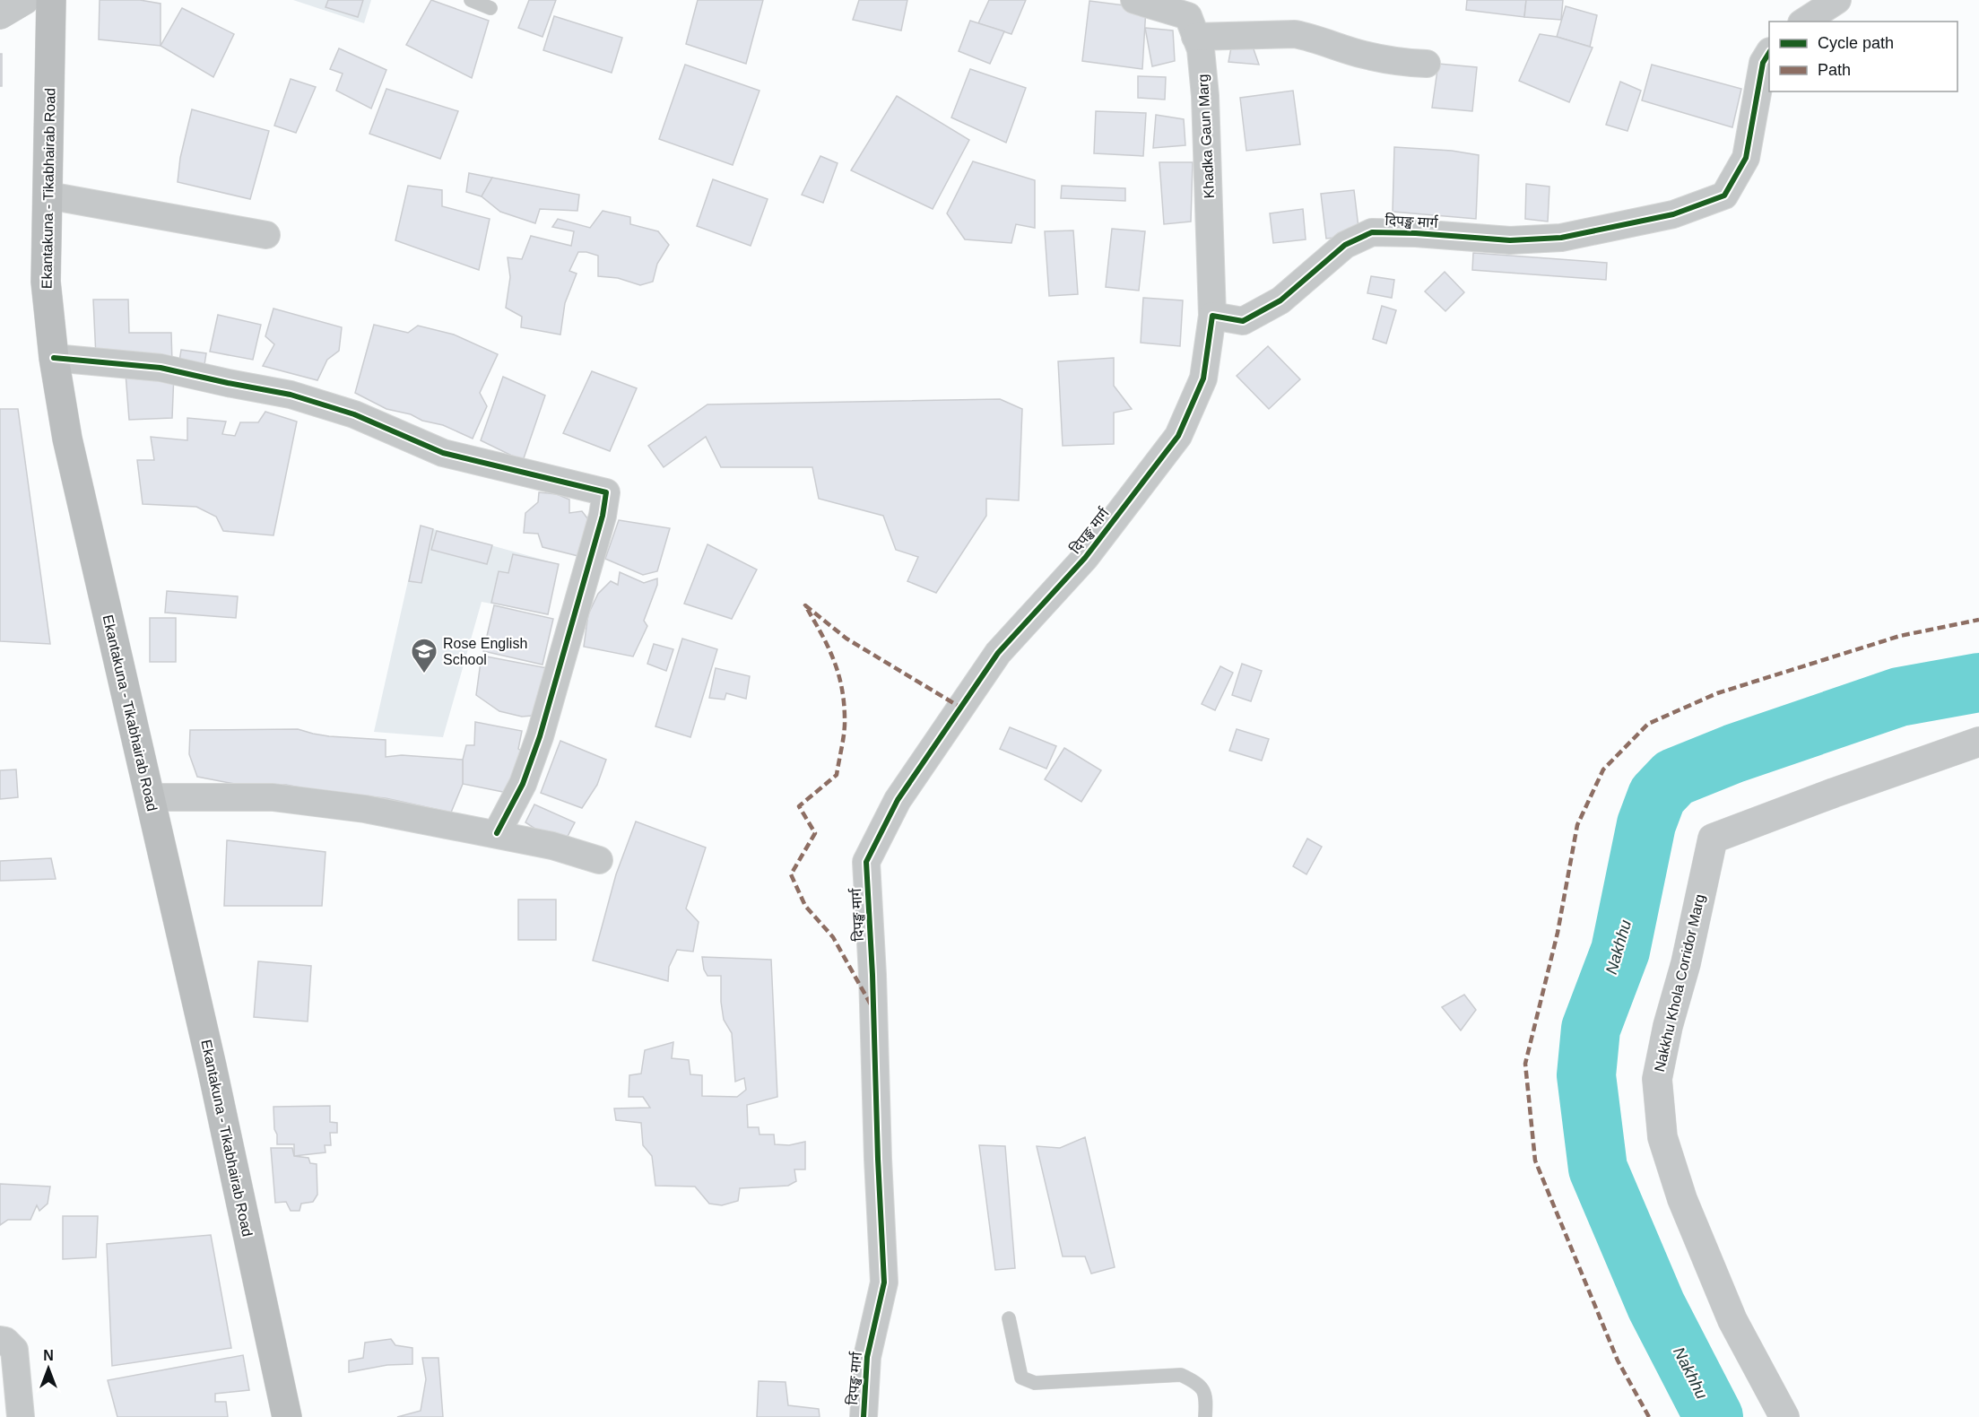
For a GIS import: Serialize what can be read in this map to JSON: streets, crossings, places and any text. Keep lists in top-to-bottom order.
{
  "streets": {
    "main road": ["Ekantakuna - Tikabhairab Road"],
    "street": ["Khadka Gaun Marg", "दिपङ्ख मार्ग", "Nakkhu Khola Corridor Marg"]
  },
  "crossings": [
    ["Khadka Gaun Marg", "दिपङ्ख मार्ग"]
  ],
  "water": ["Nakhhu"],
  "places": {
    "school or university": ["Rose English School"]
  },
  "legend": ["Cycle path", "Path"],
  "north": "top"
}
